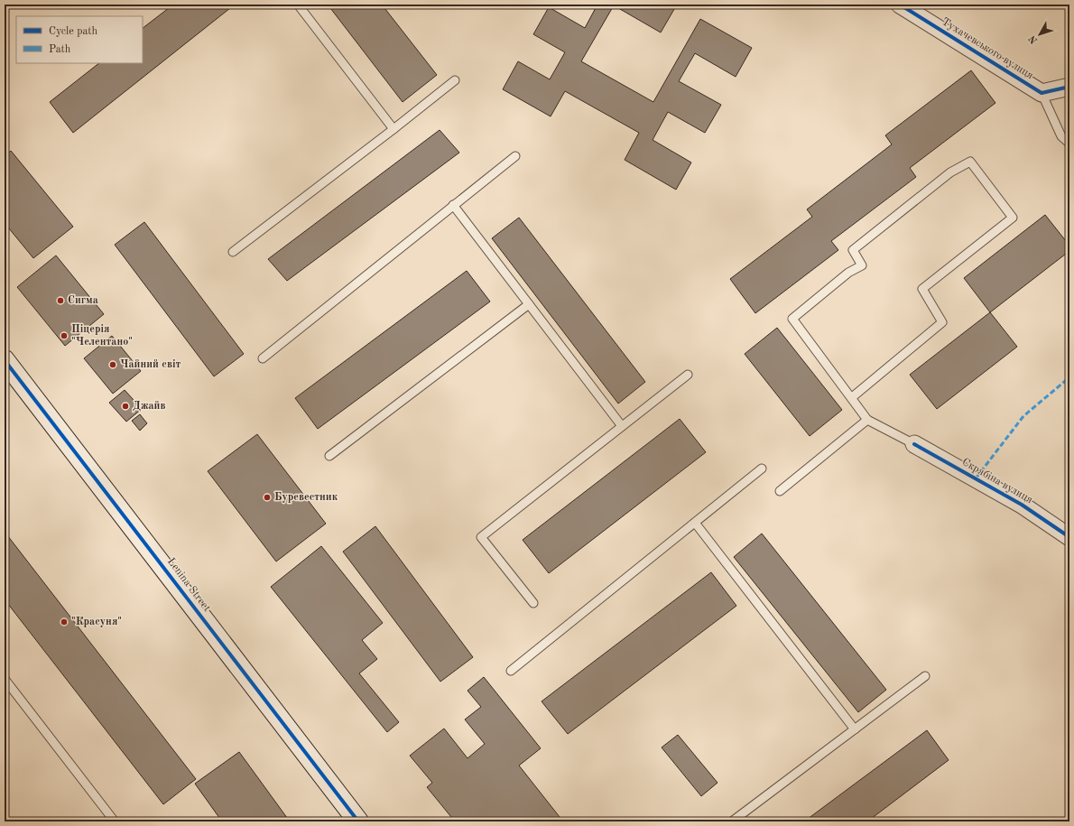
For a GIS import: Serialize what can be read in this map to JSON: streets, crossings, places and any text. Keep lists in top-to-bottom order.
{
  "streets": {
    "street": ["Тухачевського вулиця", "Скрябіна вулиця", "Lenina Street"]
  },
  "places": [
    "Сигма",
    "Піцерія \"Челентано\"",
    "Чайний світ",
    "Джайв",
    "Буревестник",
    "\"Красуня\""
  ],
  "legend": ["Cycle path", "Path"],
  "north": "bottom left"
}
